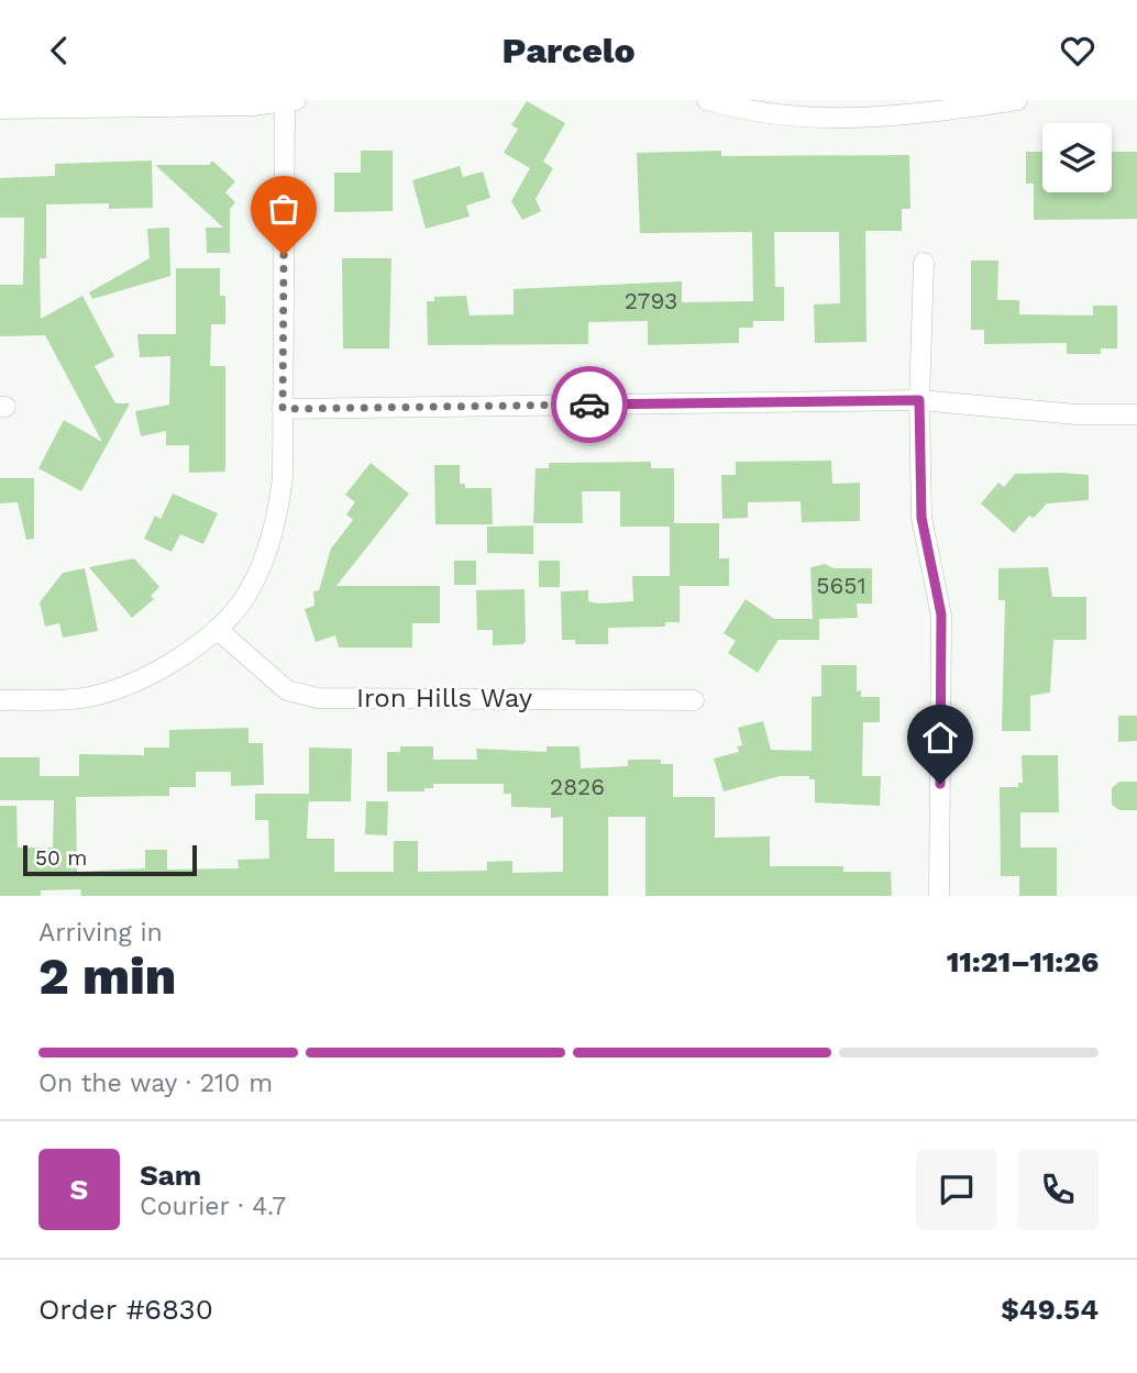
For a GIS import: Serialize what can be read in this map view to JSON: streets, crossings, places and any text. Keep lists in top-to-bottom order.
{
  "streets": {
    "street": ["Iron Hills Way"]
  },
  "house_numbers": ["2793", "5651", "2826"],
  "scale_bar": "50 m",
  "page": {
    "header": "Parcelo",
    "scale": "50 m",
    "heading": ["2 min", "Arriving in", "11:21–11:26"],
    "panel": [
      "Sam",
      "Courier · 4.7",
      "Order #6830",
      "$49.54"
    ],
    "bar": "On the way · 210 m",
    "round": "S"
  }
}
